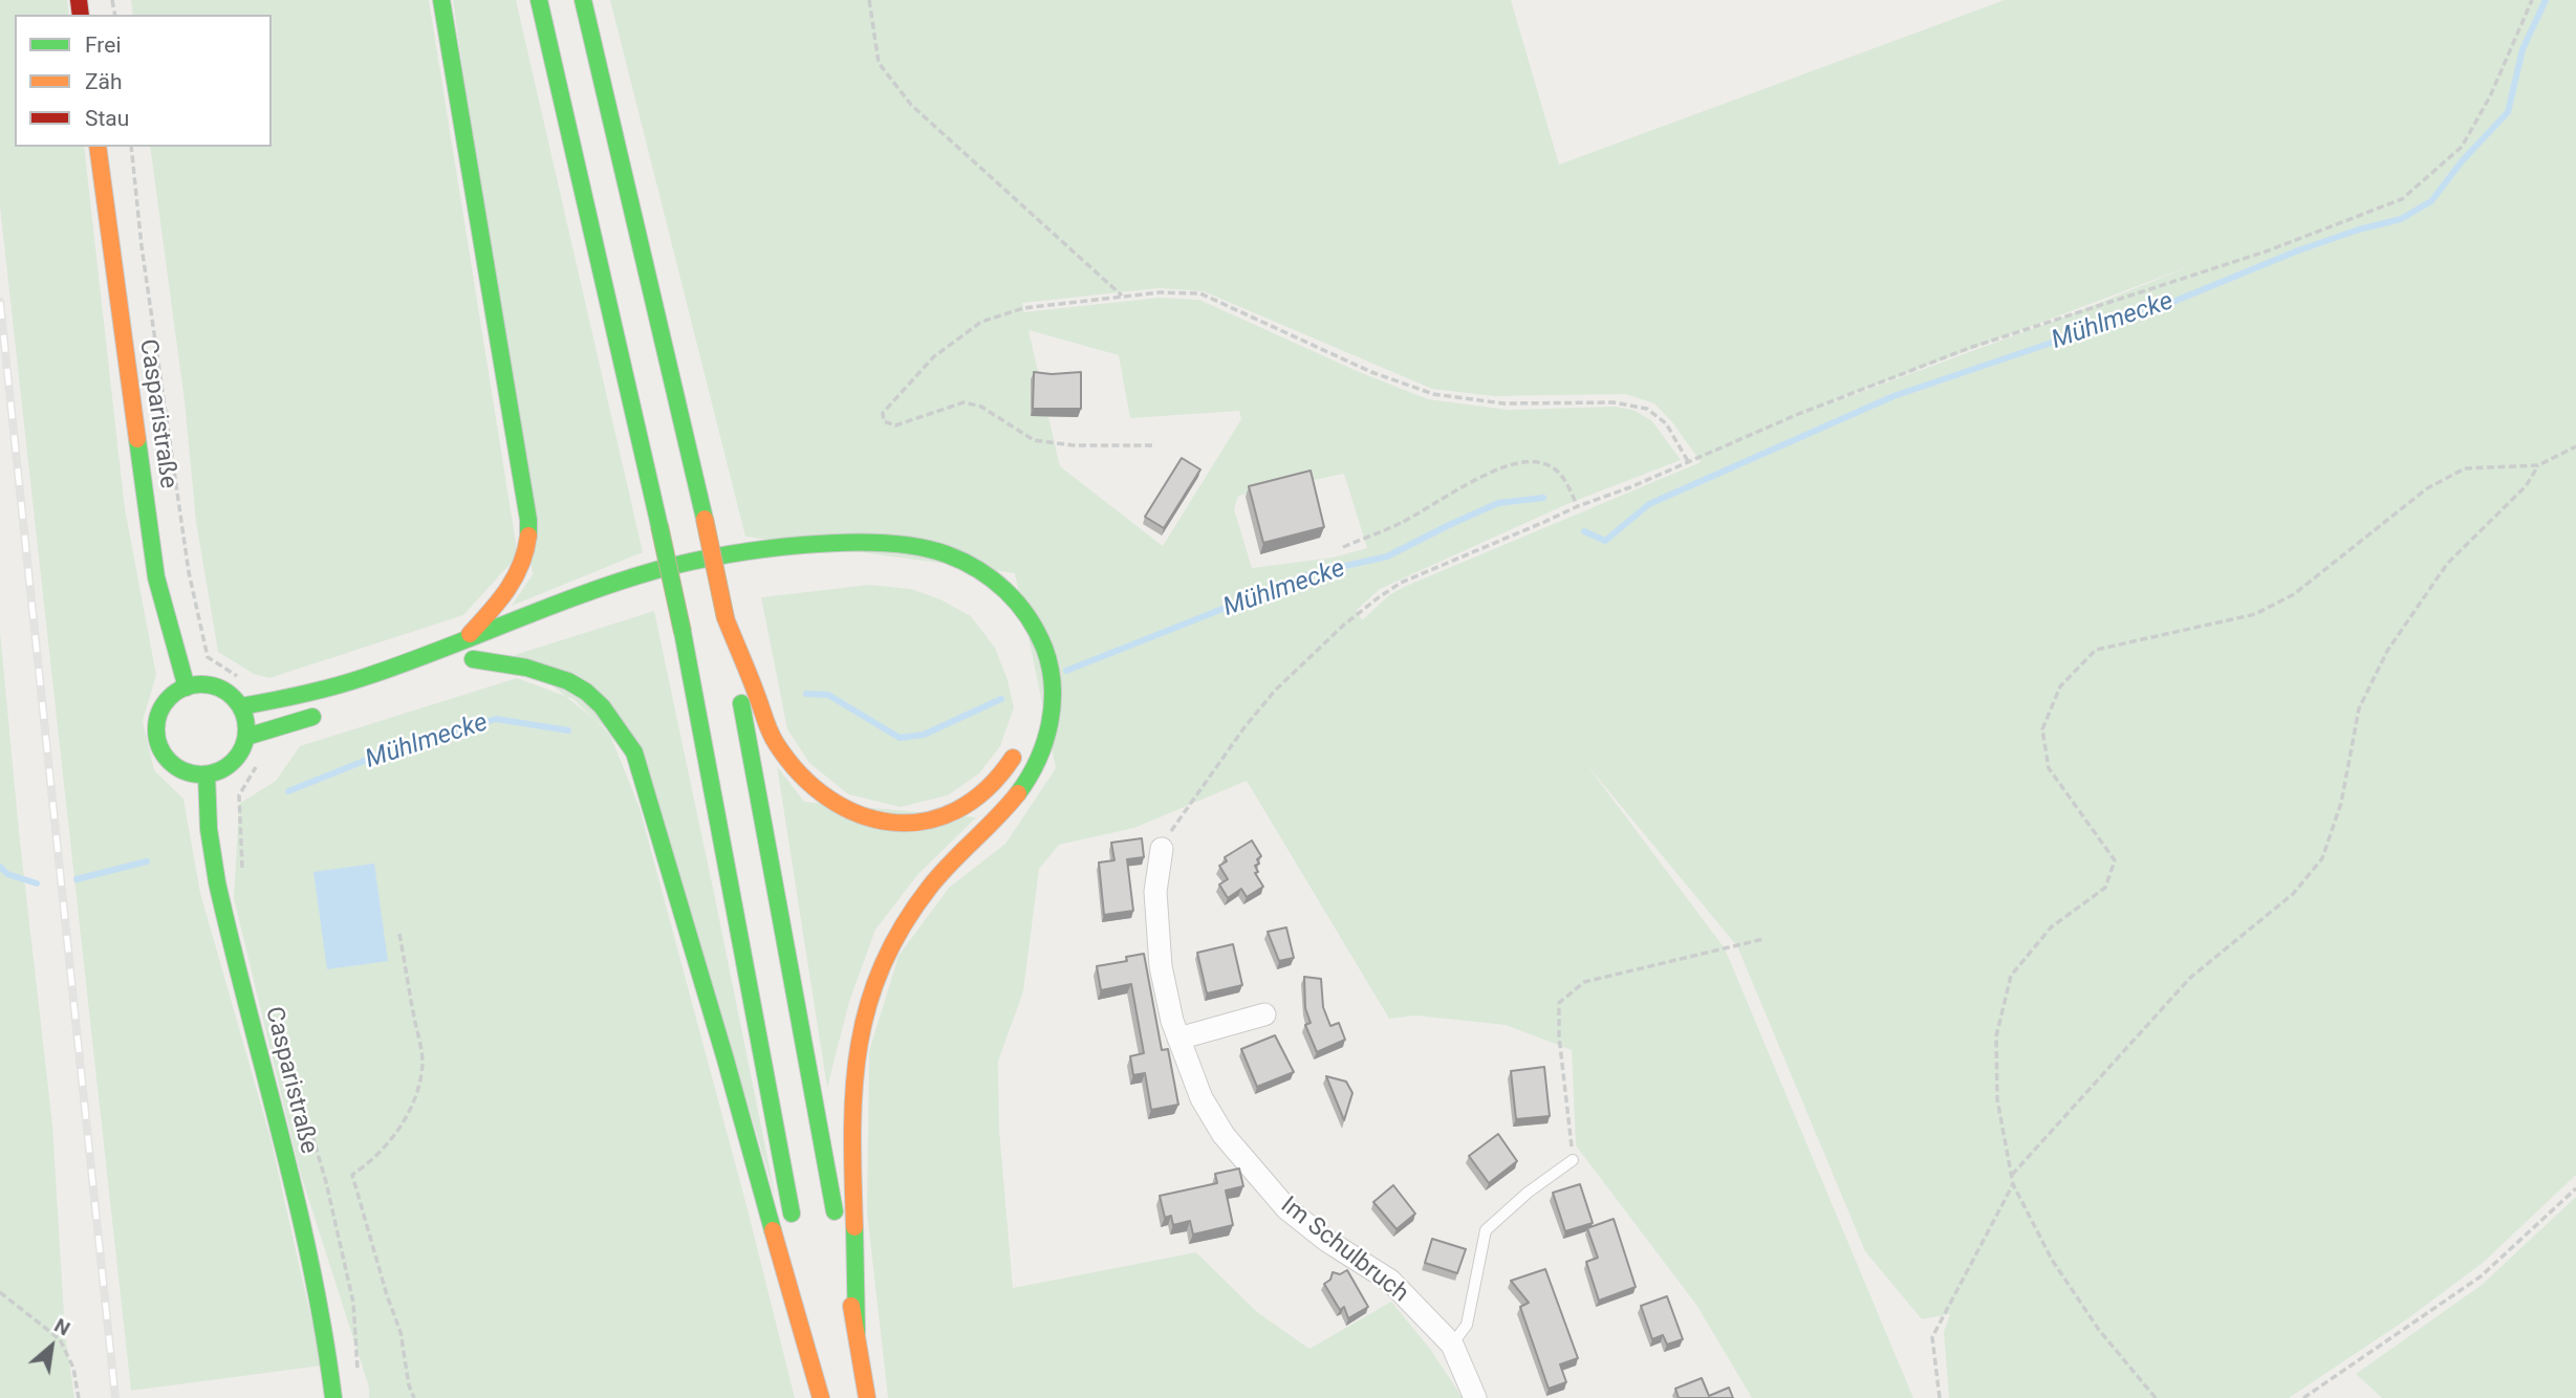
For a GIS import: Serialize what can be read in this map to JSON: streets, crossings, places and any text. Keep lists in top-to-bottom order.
{
  "streets": {
    "main road": ["Casparistraße"],
    "street": ["Im Schulbruch"]
  },
  "water": ["Mühlmecke"],
  "legend": ["Frei", "Zäh", "Stau"],
  "north": "top right"
}
